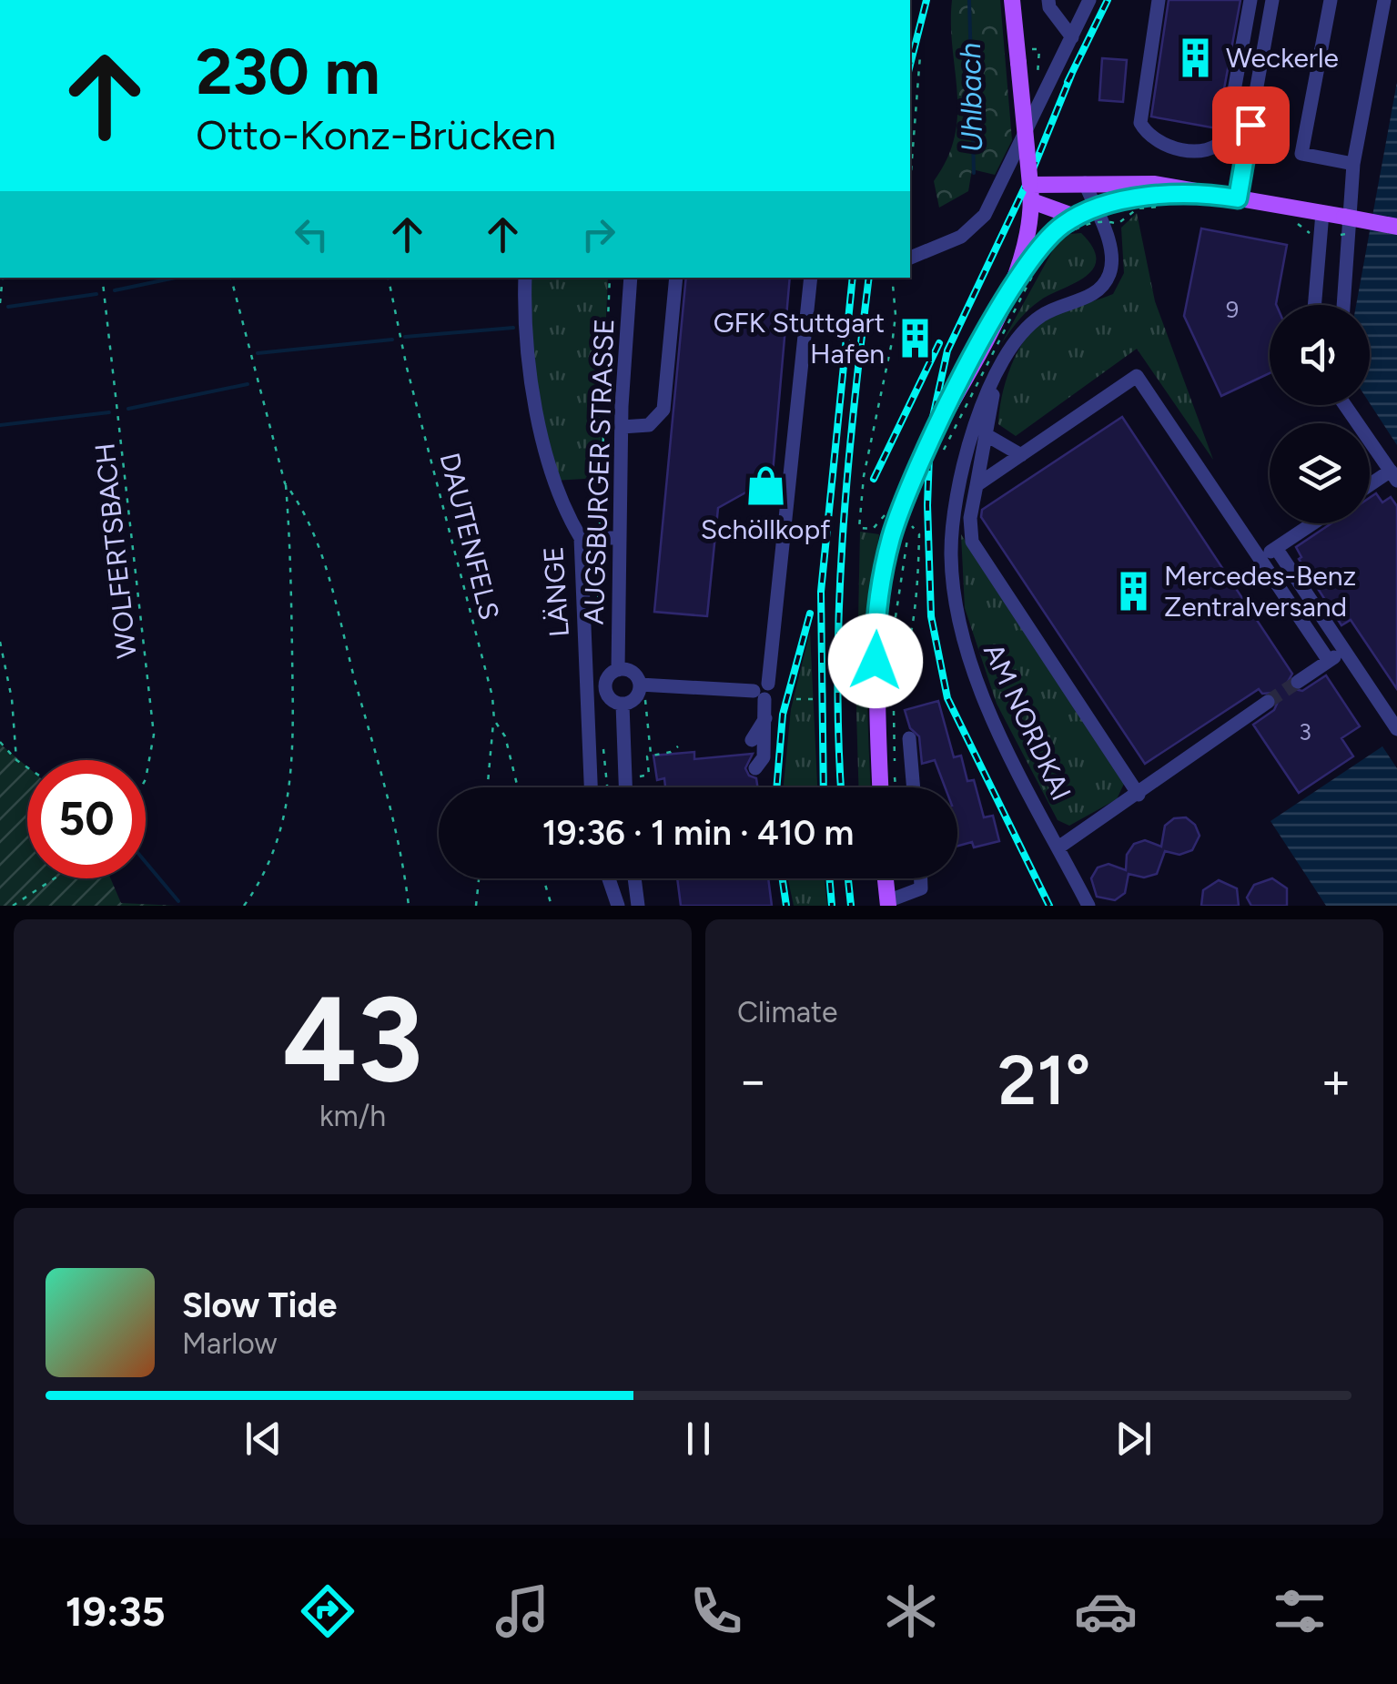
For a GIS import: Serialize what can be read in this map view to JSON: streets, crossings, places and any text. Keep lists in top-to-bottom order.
{
  "streets": {
    "street": ["AUGSBURGER STRASSE", "LÄNGE", "AM NORDKAI"],
    "path": ["DAUTENFELS", "WOLFERTSBACH"]
  },
  "water": ["Uhlbach"],
  "places": {
    "building": ["Weckerle", "GFK Stuttgart Hafen", "Mercedes-Benz Zentralversand"],
    "shop": ["Schöllkopf"]
  },
  "house_numbers": ["9", "3"],
  "page": {
    "turn": ["230 m", "Otto-Konz-Brücken"],
    "limit": "50",
    "trip": "19:36 · 1 min · 410 m",
    "tile": [
      ["43", "km/h"],
      "Climate"
    ],
    "heat": ["−", "21°", "+"],
    "song": ["Slow Tide", "Marlow"],
    "tabs": "19:35"
  }
}
